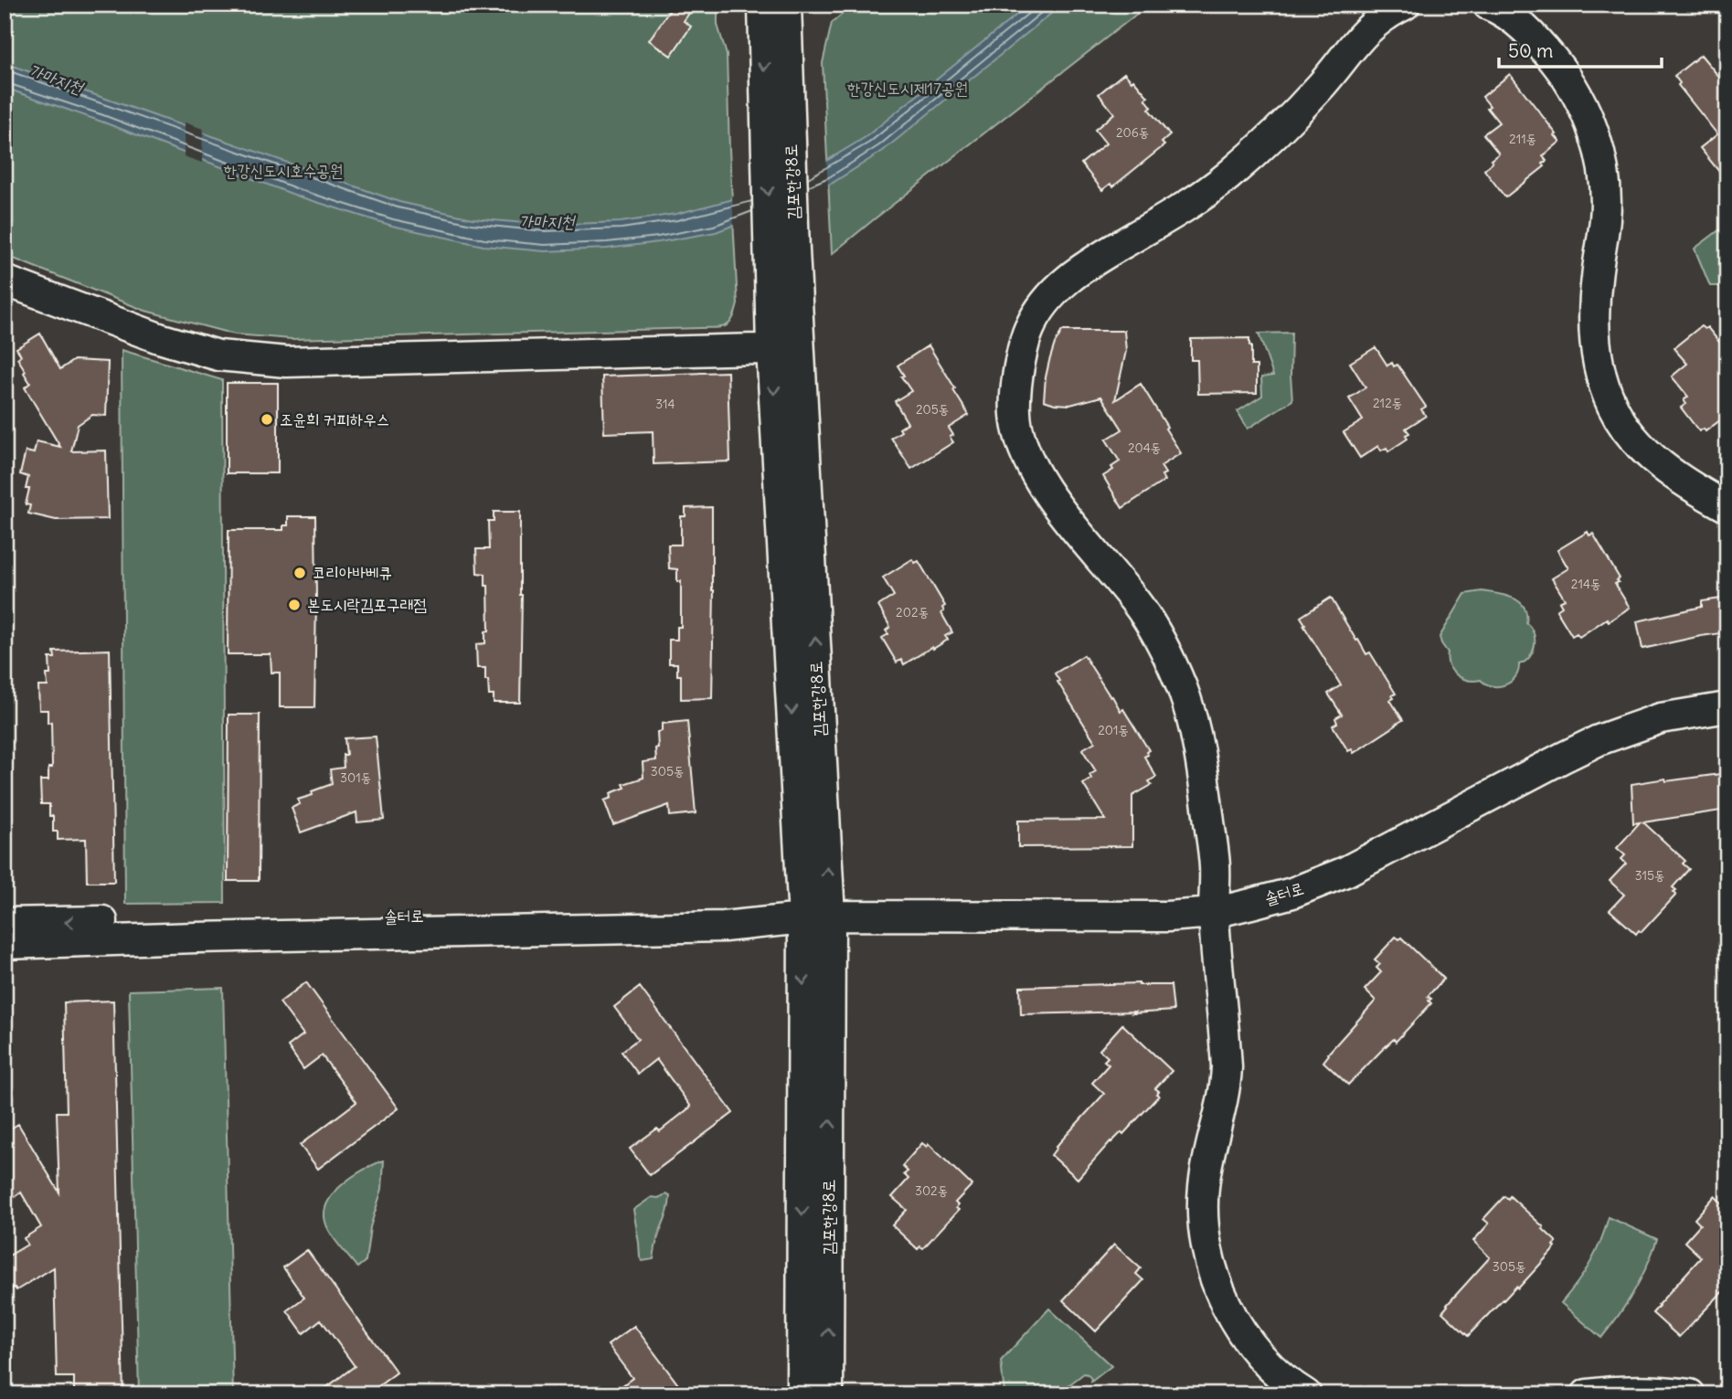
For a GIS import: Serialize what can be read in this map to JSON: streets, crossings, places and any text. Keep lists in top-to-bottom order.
{
  "streets": {
    "street": ["김포한강8로", "솔터로"]
  },
  "crossings": [
    ["김포한강8로", "솔터로"]
  ],
  "water": ["가마지천"],
  "parks": ["한강신도시제17공원", "한강신도시호수공원"],
  "places": ["조윤희 커피하우스", "코리아바베큐", "본도시락김포구래점"],
  "house_numbers": [
    "206동",
    "211동",
    "212동",
    "314",
    "205동",
    "204동",
    "214동",
    "202동",
    "201동",
    "305동",
    "301동",
    "315동",
    "302동",
    "305동"
  ],
  "scale_bar": "50 m"
}
